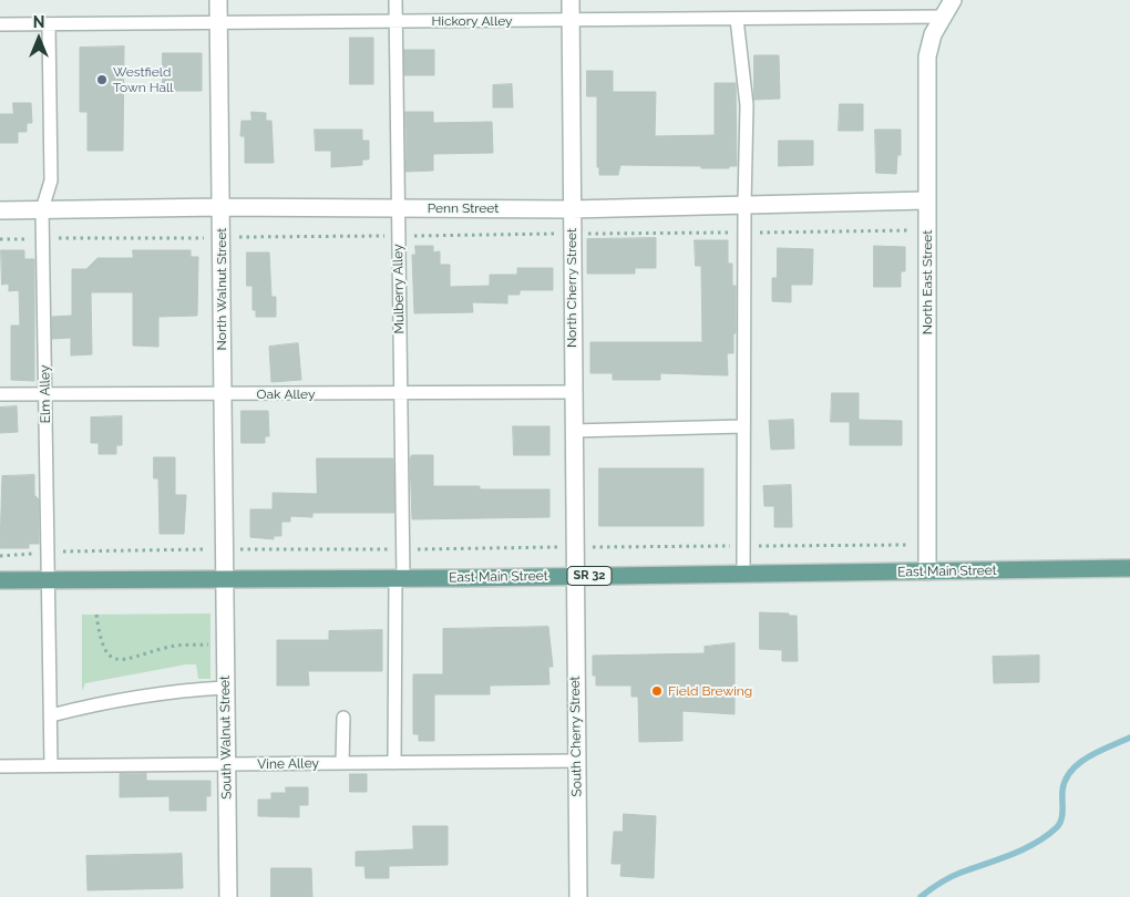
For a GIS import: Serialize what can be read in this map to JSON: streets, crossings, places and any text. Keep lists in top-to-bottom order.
{
  "streets": {
    "main road": ["East Main Street", "SR 32"],
    "street": [
      "Penn Street",
      "North East Street",
      "North Cherry Street",
      "North Walnut Street",
      "South Cherry Street",
      "South Walnut Street"
    ],
    "lane": [
      "Hickory Alley",
      "Mulberry Alley",
      "Elm Alley",
      "Oak Alley",
      "Vine Alley"
    ]
  },
  "crossings": [
    ["Hickory Alley", "North East Street"],
    ["Hickory Alley", "North Cherry Street"],
    ["Hickory Alley", "North Walnut Street"],
    ["Hickory Alley", "Mulberry Alley"],
    ["Hickory Alley", "Elm Alley"],
    ["Penn Street", "North East Street"],
    ["Penn Street", "North Cherry Street"],
    ["Penn Street", "North Walnut Street"],
    ["Penn Street", "Mulberry Alley"],
    ["Penn Street", "Elm Alley"],
    ["North East Street", "East Main Street"],
    ["North Cherry Street", "Oak Alley"],
    ["North Cherry Street", "East Main Street"],
    ["North Cherry Street", "South Cherry Street"],
    ["North Walnut Street", "Oak Alley"],
    ["North Walnut Street", "East Main Street"],
    ["North Walnut Street", "South Walnut Street"],
    ["Mulberry Alley", "Oak Alley"],
    ["Mulberry Alley", "East Main Street"],
    ["Mulberry Alley", "Vine Alley"],
    ["Elm Alley", "Oak Alley"],
    ["Elm Alley", "East Main Street"],
    ["Elm Alley", "Vine Alley"],
    ["East Main Street", "South Cherry Street"],
    ["East Main Street", "South Walnut Street"],
    ["South Cherry Street", "Vine Alley"],
    ["South Walnut Street", "Vine Alley"]
  ],
  "places": ["Westfield Town Hall", "Field Brewing"],
  "north": "top"
}
